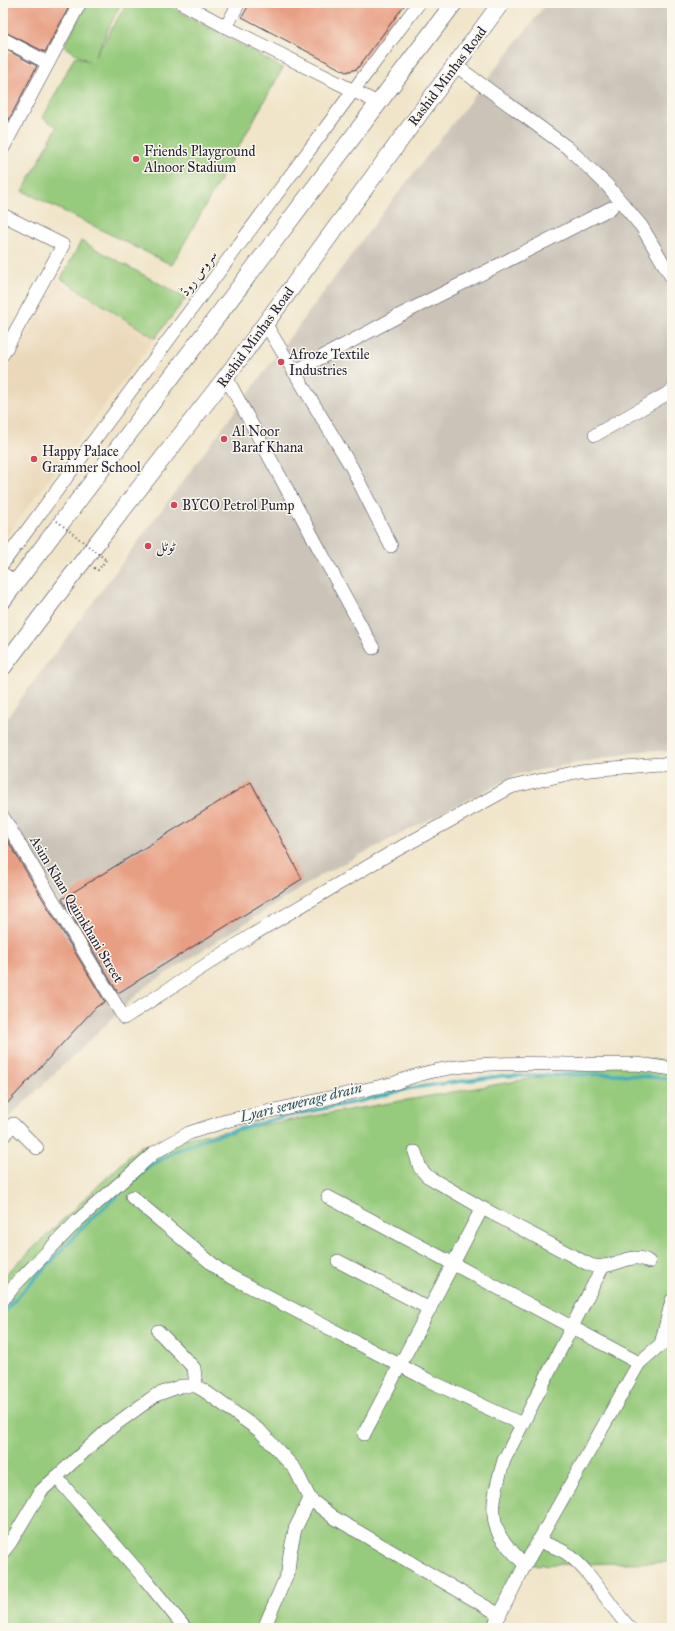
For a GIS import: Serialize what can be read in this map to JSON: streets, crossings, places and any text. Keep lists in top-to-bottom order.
{
  "streets": {
    "main road": ["Rashid Minhas Road"],
    "street": ["سروس روڈ", "Asim Khan Qaimkhani Street"]
  },
  "water": ["Lyari sewerage drain"],
  "places": [
    "Friends Playground Alnoor Stadium",
    "Afroze Textile Industries",
    "Al Noor Baraf Khana",
    "Happy Palace Grammer School",
    "BYCO Petrol Pump",
    "ٹوٹل"
  ]
}
